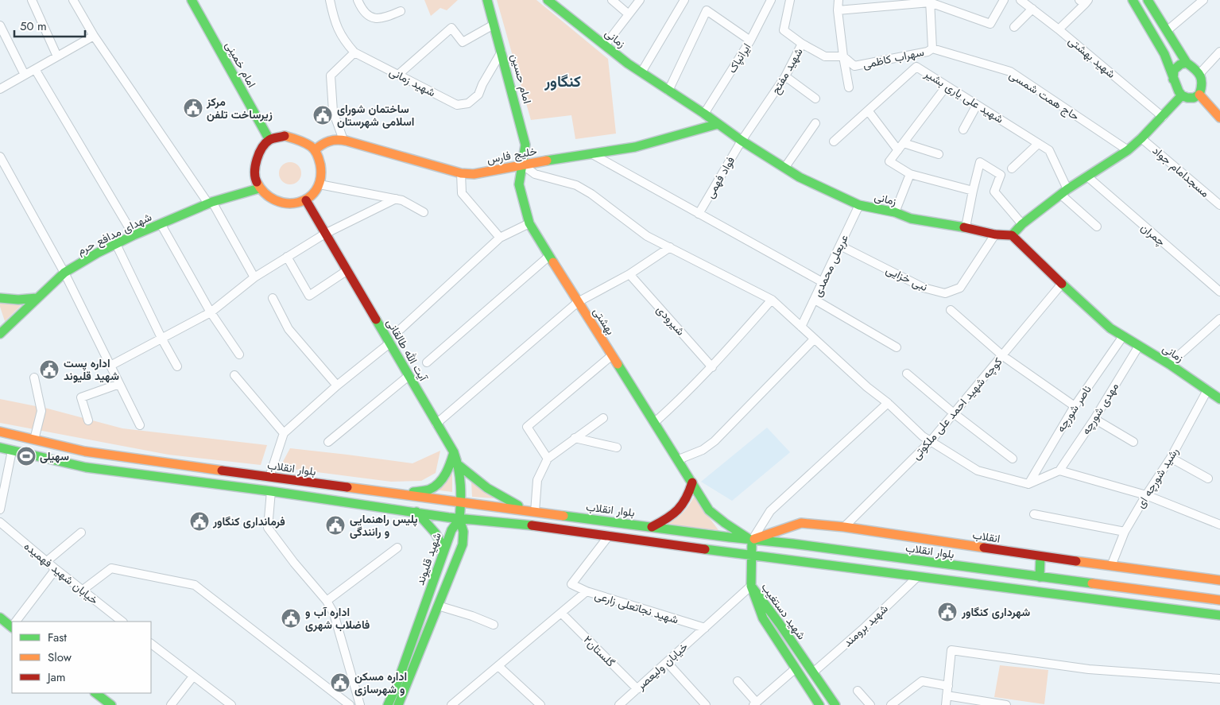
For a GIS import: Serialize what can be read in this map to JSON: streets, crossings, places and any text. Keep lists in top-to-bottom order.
{
  "streets": {
    "main road": [
      "زمانی",
      "امام خمینی",
      "امام حسین",
      "خلیج فارس",
      "شهدای مدافع حرم",
      "بهشتی",
      "آیت الله طالقانی",
      "بلوار انقلاب",
      "انقلاب",
      "شهید قلیوند",
      "شهید دستغیب"
    ],
    "street": [
      "شهید بهشتی",
      "ایرانپاک",
      "سهراب کاظمی",
      "شهید مفتح",
      "شهید زمانی",
      "حاج همت شمسی",
      "شهید علی یاری بشیر",
      "مسجدامام جواد",
      "فواد فهمی",
      "چمران",
      "عربعلی محمدی",
      "نبی خزایی",
      "شیرودی",
      "کوچه شهید احمد علی ملکوتی",
      "ناصر شورچه",
      "مهدی شورچه",
      "رشید شورچه ای",
      "خیابان شهید فهمیده",
      "شهید نجاتعلی زارعی",
      "شهید برومند",
      "گلستان۲",
      "خیابان ولیعصر"
    ]
  },
  "crossings": [
    ["زمانی", "ایرانپاک"],
    ["زمانی", "شهید مفتح"],
    ["زمانی", "خلیج فارس"],
    ["زمانی", "فواد فهمی"],
    ["زمانی", "عربعلی محمدی"],
    ["زمانی", "نبی خزایی"],
    ["زمانی", "کوچه شهید احمد علی ملکوتی"],
    ["زمانی", "ناصر شورچه"],
    ["زمانی", "مهدی شورچه"],
    ["زمانی", "رشید شورچه ای"],
    ["سهراب کاظمی", "شهید مفتح"],
    ["سهراب کاظمی", "حاج همت شمسی"],
    ["امام خمینی", "خلیج فارس"],
    ["امام خمینی", "شهدای مدافع حرم"],
    ["امام خمینی", "آیت الله طالقانی"],
    ["شهید مفتح", "فواد فهمی"],
    ["امام حسین", "شهید زمانی"],
    ["امام حسین", "خلیج فارس"],
    ["امام حسین", "بهشتی"],
    ["خلیج فارس", "شهدای مدافع حرم"],
    ["خلیج فارس", "بهشتی"],
    ["خلیج فارس", "آیت الله طالقانی"],
    ["شهدای مدافع حرم", "آیت الله طالقانی"],
    ["عربعلی محمدی", "نبی خزایی"],
    ["بهشتی", "بلوار انقلاب"],
    ["بهشتی", "انقلاب"],
    ["آیت الله طالقانی", "بلوار انقلاب"],
    ["آیت الله طالقانی", "شهید قلیوند"],
    ["کوچه شهید احمد علی ملکوتی", "انقلاب"],
    ["بلوار انقلاب", "انقلاب"],
    ["رشید شورچه ای", "انقلاب"],
    ["شهید نجاتعلی زارعی", "گلستان۲"],
    ["شهید نجاتعلی زارعی", "خیابان ولیعصر"],
    ["شهید دستغیب", "شهید برومند"],
    ["گلستان۲", "خیابان ولیعصر"]
  ],
  "districts": ["کنگاور"],
  "places": {
    "public building": [
      "مرکز زیرساخت تلفن",
      "ساختمان شورای اسلامی شهرستان",
      "اداره پست شهید قلیوند",
      "فرمانداری کنگاور",
      "پلیس راهنمایی و رانندگی",
      "شهرداری کنگاور",
      "اداره آب و فاضلاب شهری",
      "اداره مسکن و شهرسازی"
    ],
    "sports": ["سهیلی"]
  },
  "legend": ["Fast", "Slow", "Jam"],
  "scale_bar": "50 m"
}
